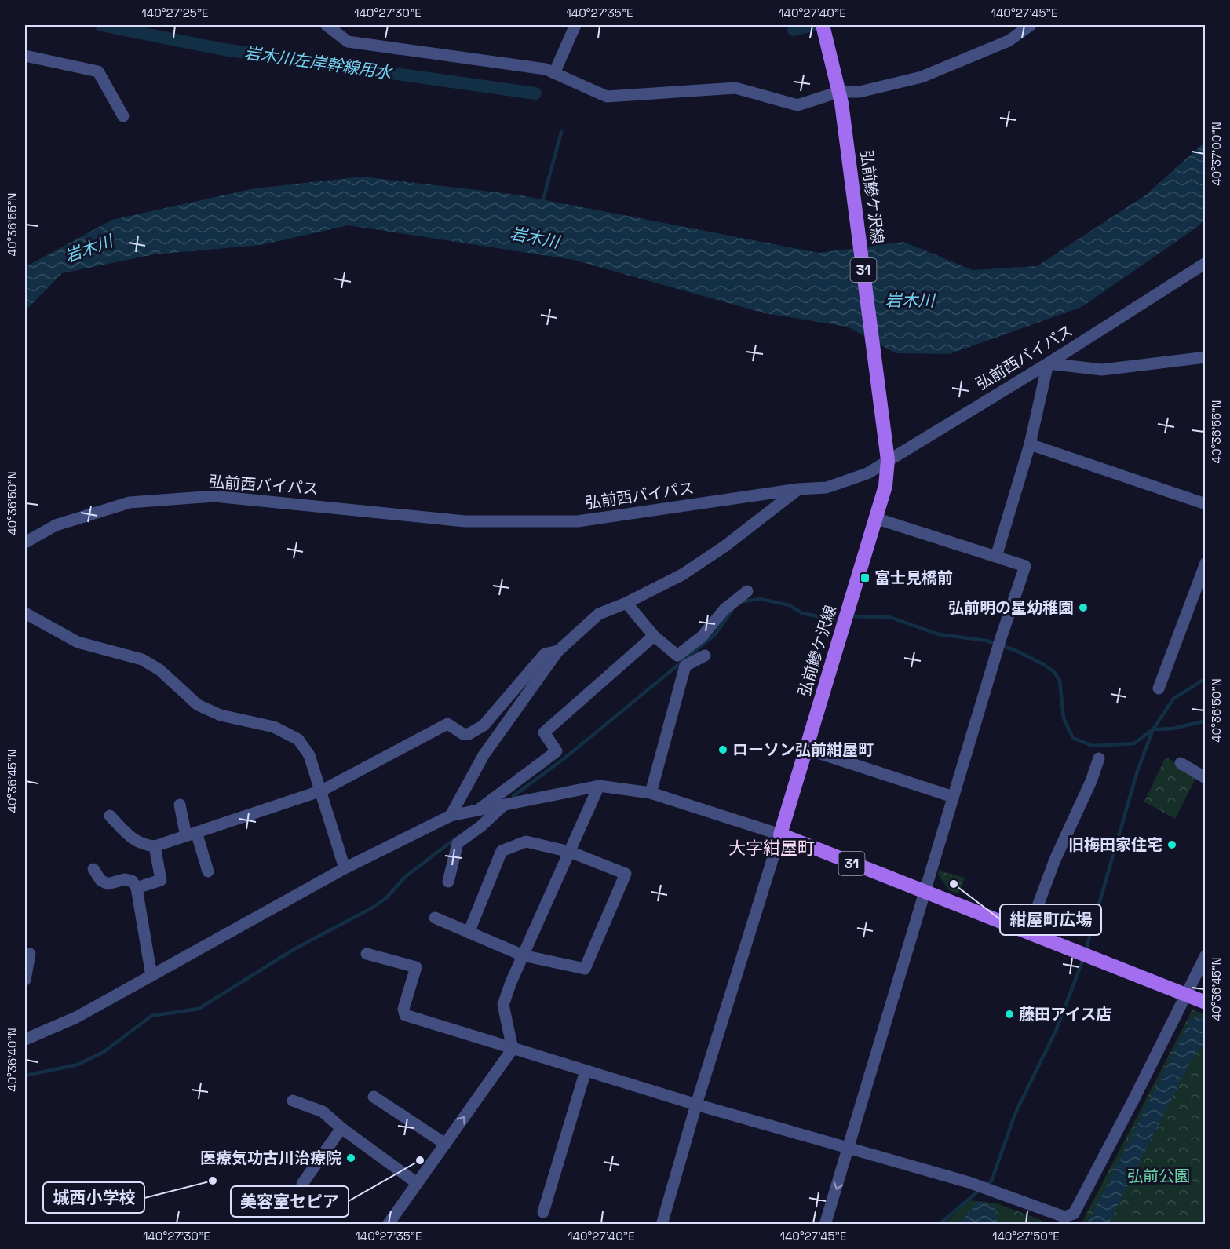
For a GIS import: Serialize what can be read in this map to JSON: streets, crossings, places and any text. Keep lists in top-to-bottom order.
{
  "streets": {
    "main road": ["弘前鰺ケ沢線", "31"],
    "street": ["弘前西バイパス"]
  },
  "crossings": [
    ["弘前鰺ケ沢線", "31"],
    ["弘前鰺ケ沢線", "弘前西バイパス"]
  ],
  "districts": ["大字紺屋町"],
  "water": ["岩木川左岸幹線用水", "岩木川"],
  "parks": ["弘前公園"],
  "places": {
    "transit": ["富士見橋前"],
    "other": [
      "弘前明の星幼稚園",
      "ローソン弘前紺屋町",
      "旧梅田家住宅",
      "紺屋町広場",
      "藤田アイス店",
      "医療気功古川治療院",
      "美容室セピア",
      "城西小学校"
    ]
  },
  "coordinates": [
    "140°27'25\"E",
    "140°27'30\"E",
    "140°27'35\"E",
    "140°27'40\"E",
    "140°27'45\"E",
    "40°37'00\"N",
    "40°36'55\"N",
    "40°36'50\"N",
    "40°36'45\"N",
    "40°36'40\"N",
    "140°27'50\"E"
  ]
}
